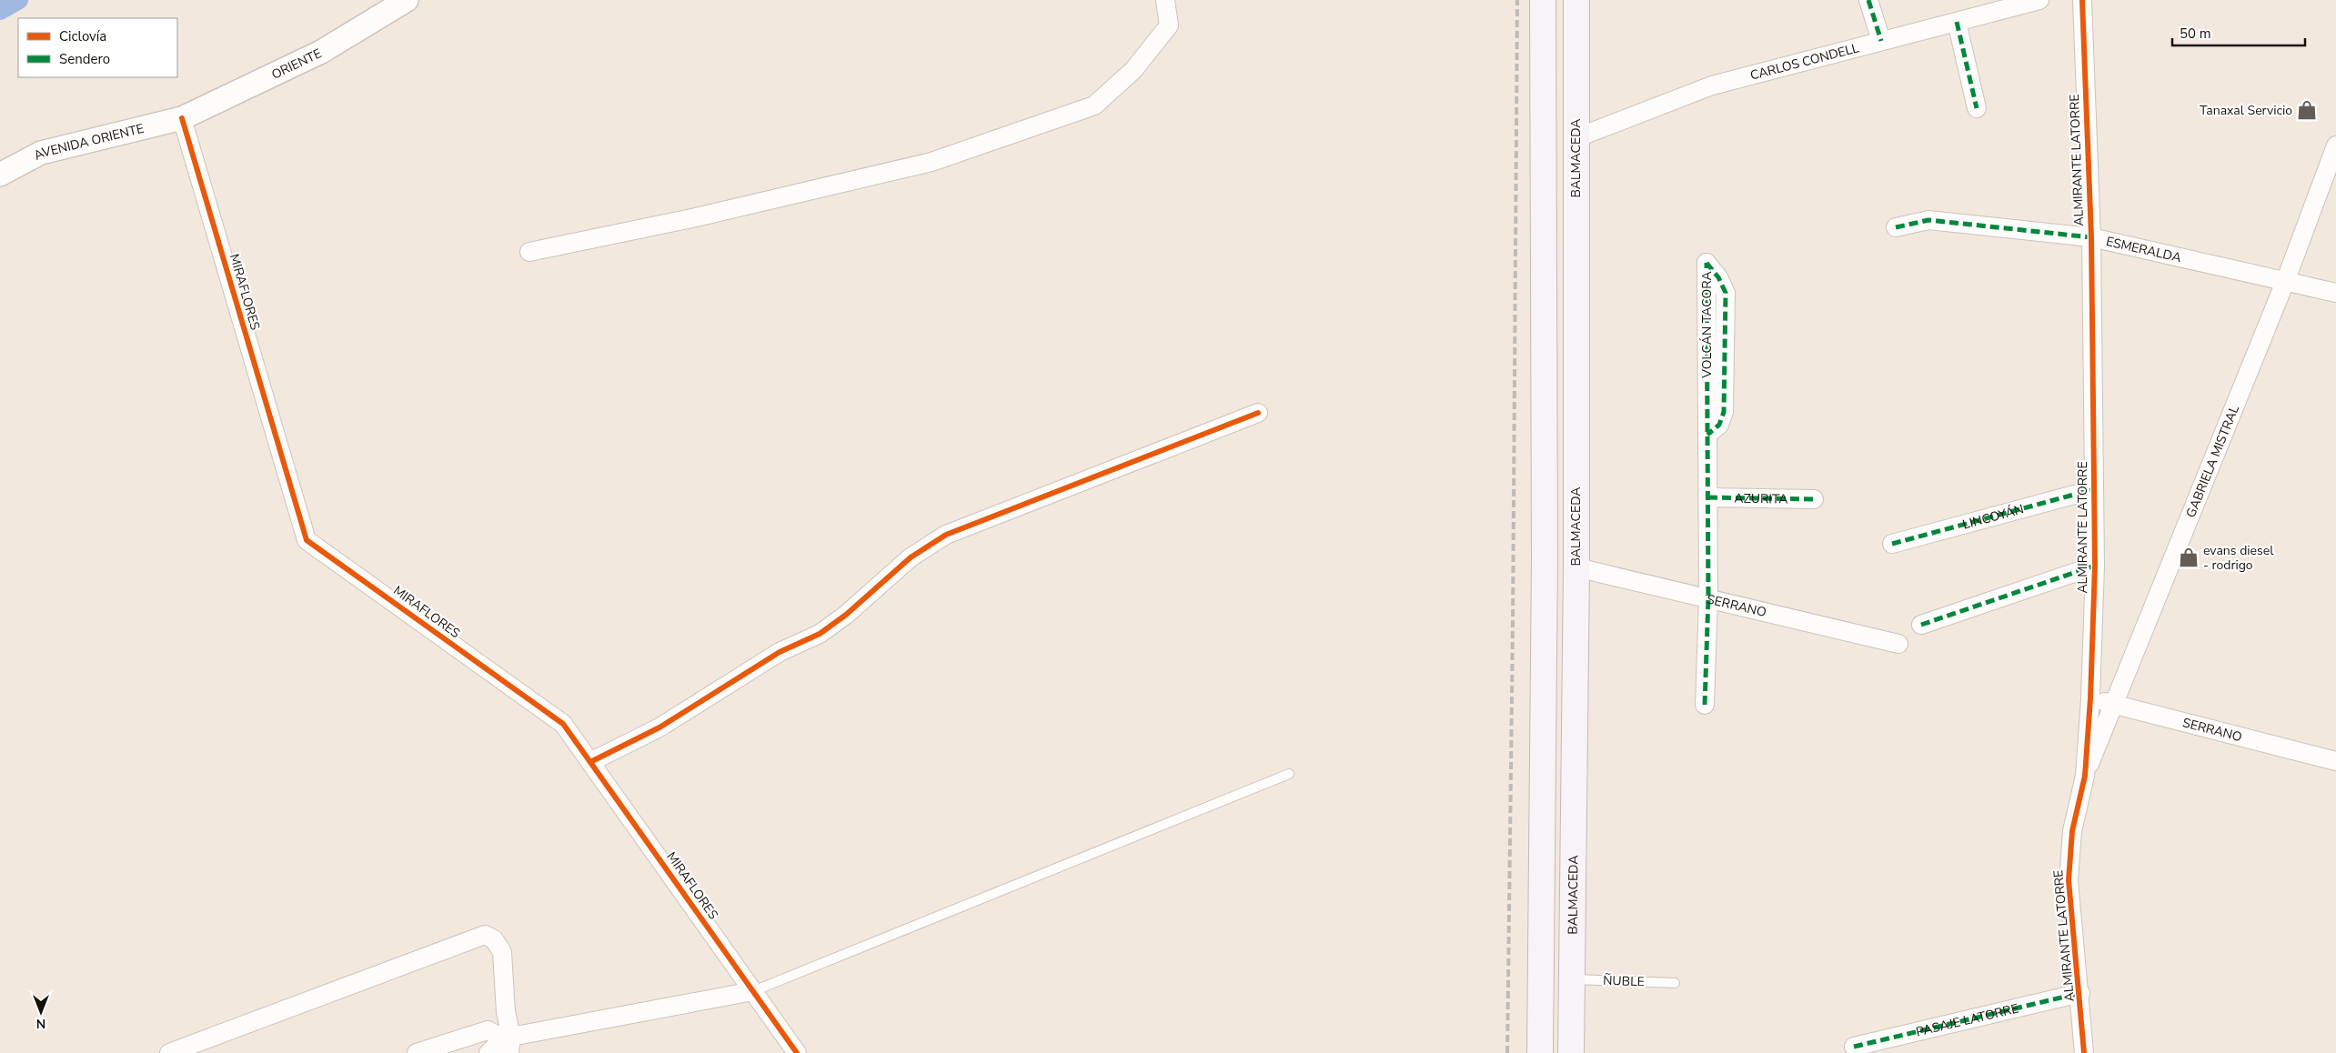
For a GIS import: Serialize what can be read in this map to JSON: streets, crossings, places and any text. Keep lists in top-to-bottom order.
{
  "streets": {
    "main road": ["BALMACEDA"],
    "street": [
      "CARLOS CONDELL",
      "ORIENTE",
      "AVENIDA ORIENTE",
      "ALMIRANTE LATORRE",
      "ESMERALDA",
      "MIRAFLORES",
      "VOLCÁN TACORA",
      "GABRIELA MISTRAL",
      "AZURITA",
      "LINCOYÁN",
      "SERRANO",
      "PASAJE LATORRE"
    ],
    "lane": ["ÑUBLE"]
  },
  "crossings": [
    ["CARLOS CONDELL", "BALMACEDA"],
    ["ORIENTE", "AVENIDA ORIENTE"],
    ["ORIENTE", "MIRAFLORES"],
    ["AVENIDA ORIENTE", "MIRAFLORES"],
    ["BALMACEDA", "SERRANO"],
    ["BALMACEDA", "ÑUBLE"],
    ["ALMIRANTE LATORRE", "ESMERALDA"],
    ["ALMIRANTE LATORRE", "GABRIELA MISTRAL"],
    ["ALMIRANTE LATORRE", "LINCOYÁN"],
    ["ALMIRANTE LATORRE", "SERRANO"],
    ["ALMIRANTE LATORRE", "PASAJE LATORRE"],
    ["ESMERALDA", "GABRIELA MISTRAL"],
    ["VOLCÁN TACORA", "AZURITA"],
    ["VOLCÁN TACORA", "SERRANO"],
    ["GABRIELA MISTRAL", "SERRANO"]
  ],
  "places": {
    "shop": ["Tanaxal Servicio", "evans diesel - rodrigo"]
  },
  "legend": ["Ciclovía", "Sendero"],
  "scale_bar": "50 m",
  "north": "bottom"
}
